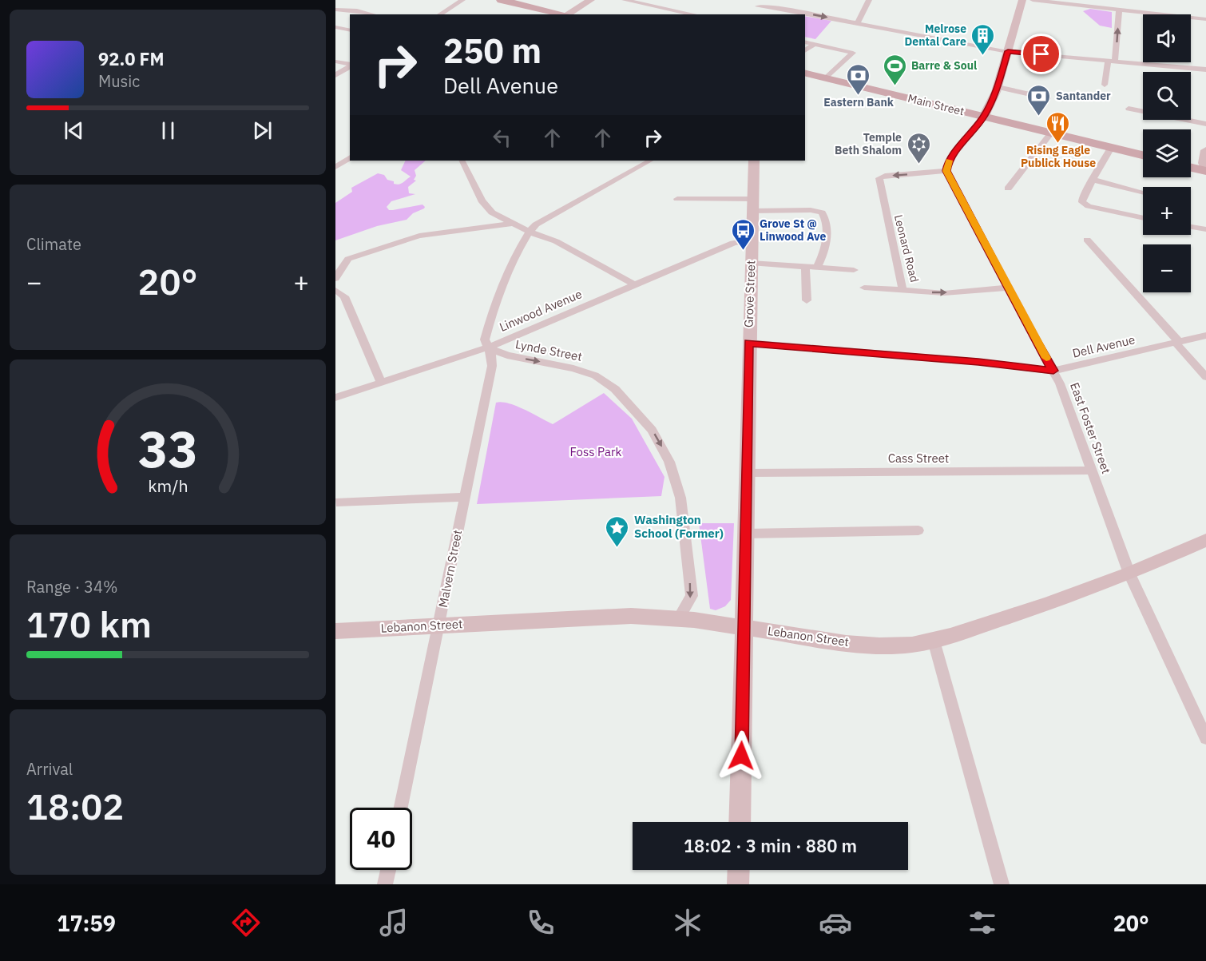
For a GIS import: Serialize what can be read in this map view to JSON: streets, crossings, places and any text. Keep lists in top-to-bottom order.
{
  "streets": {
    "main road": ["Main Street"],
    "street": [
      "Leonard Road",
      "Grove Street",
      "Linwood Avenue",
      "Dell Avenue",
      "Lynde Street",
      "East Foster Street",
      "Cass Street",
      "Malvern Street",
      "Lebanon Street"
    ]
  },
  "crossings": [
    ["Leonard Road", "East Foster Street"],
    ["Grove Street", "Linwood Avenue"],
    ["Grove Street", "Dell Avenue"],
    ["Grove Street", "Cass Street"],
    ["Grove Street", "Lebanon Street"],
    ["Linwood Avenue", "Lynde Street"],
    ["Linwood Avenue", "Malvern Street"],
    ["Dell Avenue", "East Foster Street"],
    ["Lynde Street", "Malvern Street"],
    ["Lynde Street", "Lebanon Street"],
    ["East Foster Street", "Cass Street"],
    ["East Foster Street", "Lebanon Street"],
    ["Malvern Street", "Lebanon Street"]
  ],
  "one_way": ["Lynde Street"],
  "parks": ["Foss Park"],
  "places": {
    "building": ["Melrose Dental Care"],
    "sports": ["Barre & Soul"],
    "bank": ["Eastern Bank", "Santander"],
    "restaurant": ["Rising Eagle Publick House"],
    "synagogue": ["Temple Beth Shalom"],
    "bus stop": ["Grove St @ Linwood Ave"],
    "place": ["Washington School (Former)"]
  },
  "page": {
    "map_buttons": ["+", "−"],
    "turn": ["250 m", "Dell Avenue"],
    "song": ["92.0 FM", "Music"],
    "tile": [
      "Climate",
      ["Range · 34%", "170 km"],
      ["Arrival", "18:02"]
    ],
    "heat": ["−", "20°", "+"],
    "limit": "40",
    "trip": "18:02 · 3 min · 880 m",
    "tabs": ["17:59", "20°"],
    "gauge": ["33", "km/h"]
  }
}
